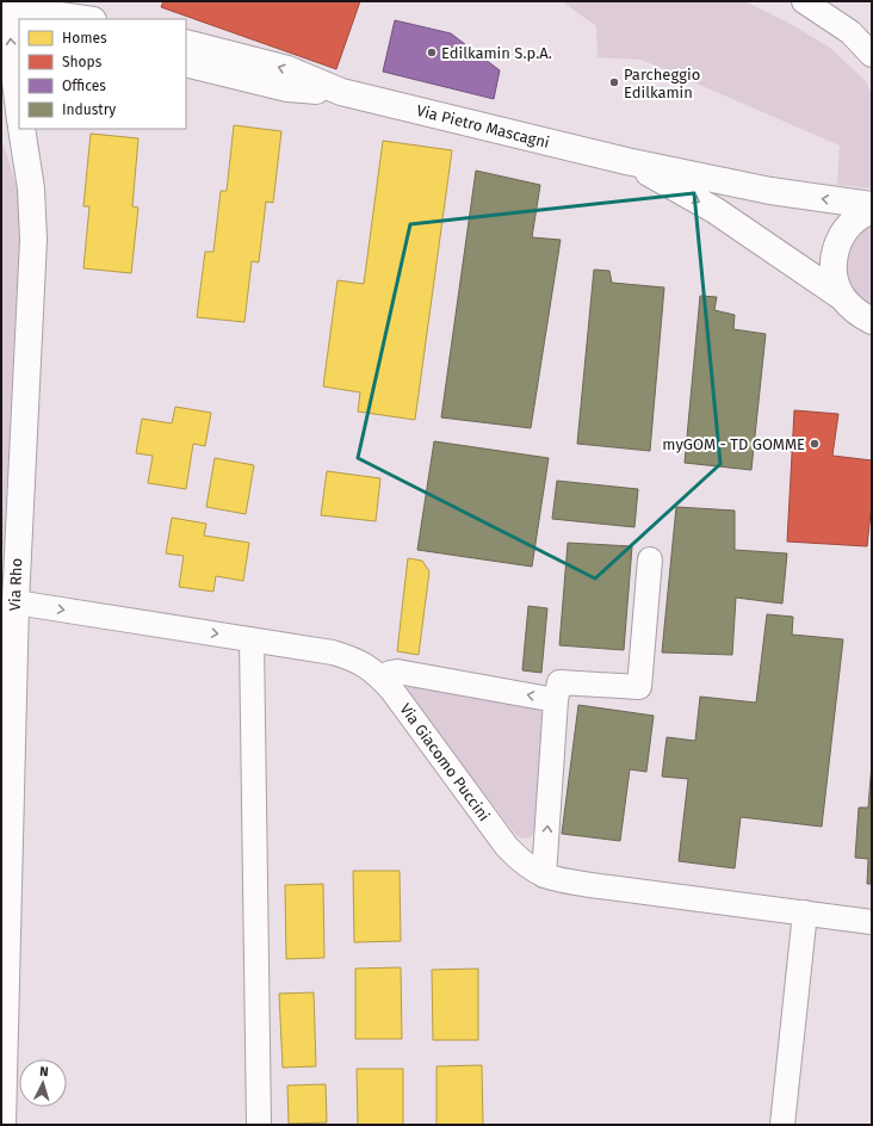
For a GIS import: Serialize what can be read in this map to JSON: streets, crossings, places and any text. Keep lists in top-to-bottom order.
{
  "streets": {
    "main road": ["Via Pietro Mascagni", "Via Rho"],
    "street": ["Via Giacomo Puccini"]
  },
  "crossings": [
    ["Via Rho", "Via Giacomo Puccini"]
  ],
  "places": ["Edilkamin S.p.A.", "Parcheggio Edilkamin", "myGOM - TD GOMME"],
  "legend": [
    "Homes",
    "Shops",
    "Offices",
    "Industry"
  ],
  "north": "top"
}
